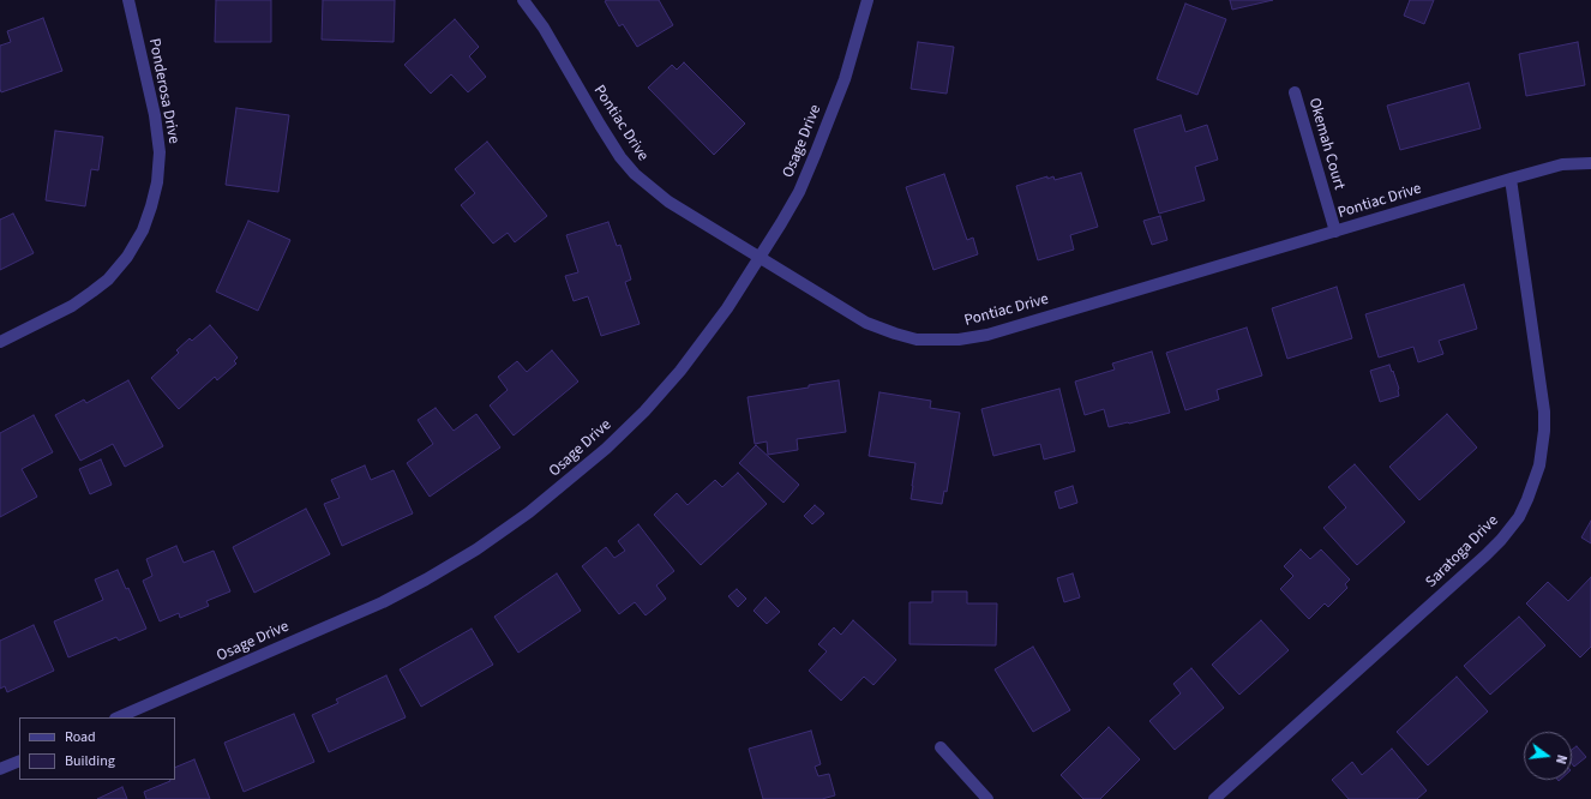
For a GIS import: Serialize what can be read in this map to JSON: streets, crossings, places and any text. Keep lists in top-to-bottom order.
{
  "streets": {
    "street": [
      "Ponderosa Drive",
      "Pontiac Drive",
      "Osage Drive",
      "Okemah Court",
      "Saratoga Drive"
    ]
  },
  "crossings": [
    ["Pontiac Drive", "Osage Drive"],
    ["Pontiac Drive", "Okemah Court"],
    ["Pontiac Drive", "Saratoga Drive"]
  ],
  "legend": ["Road", "Building"],
  "north": "right"
}
